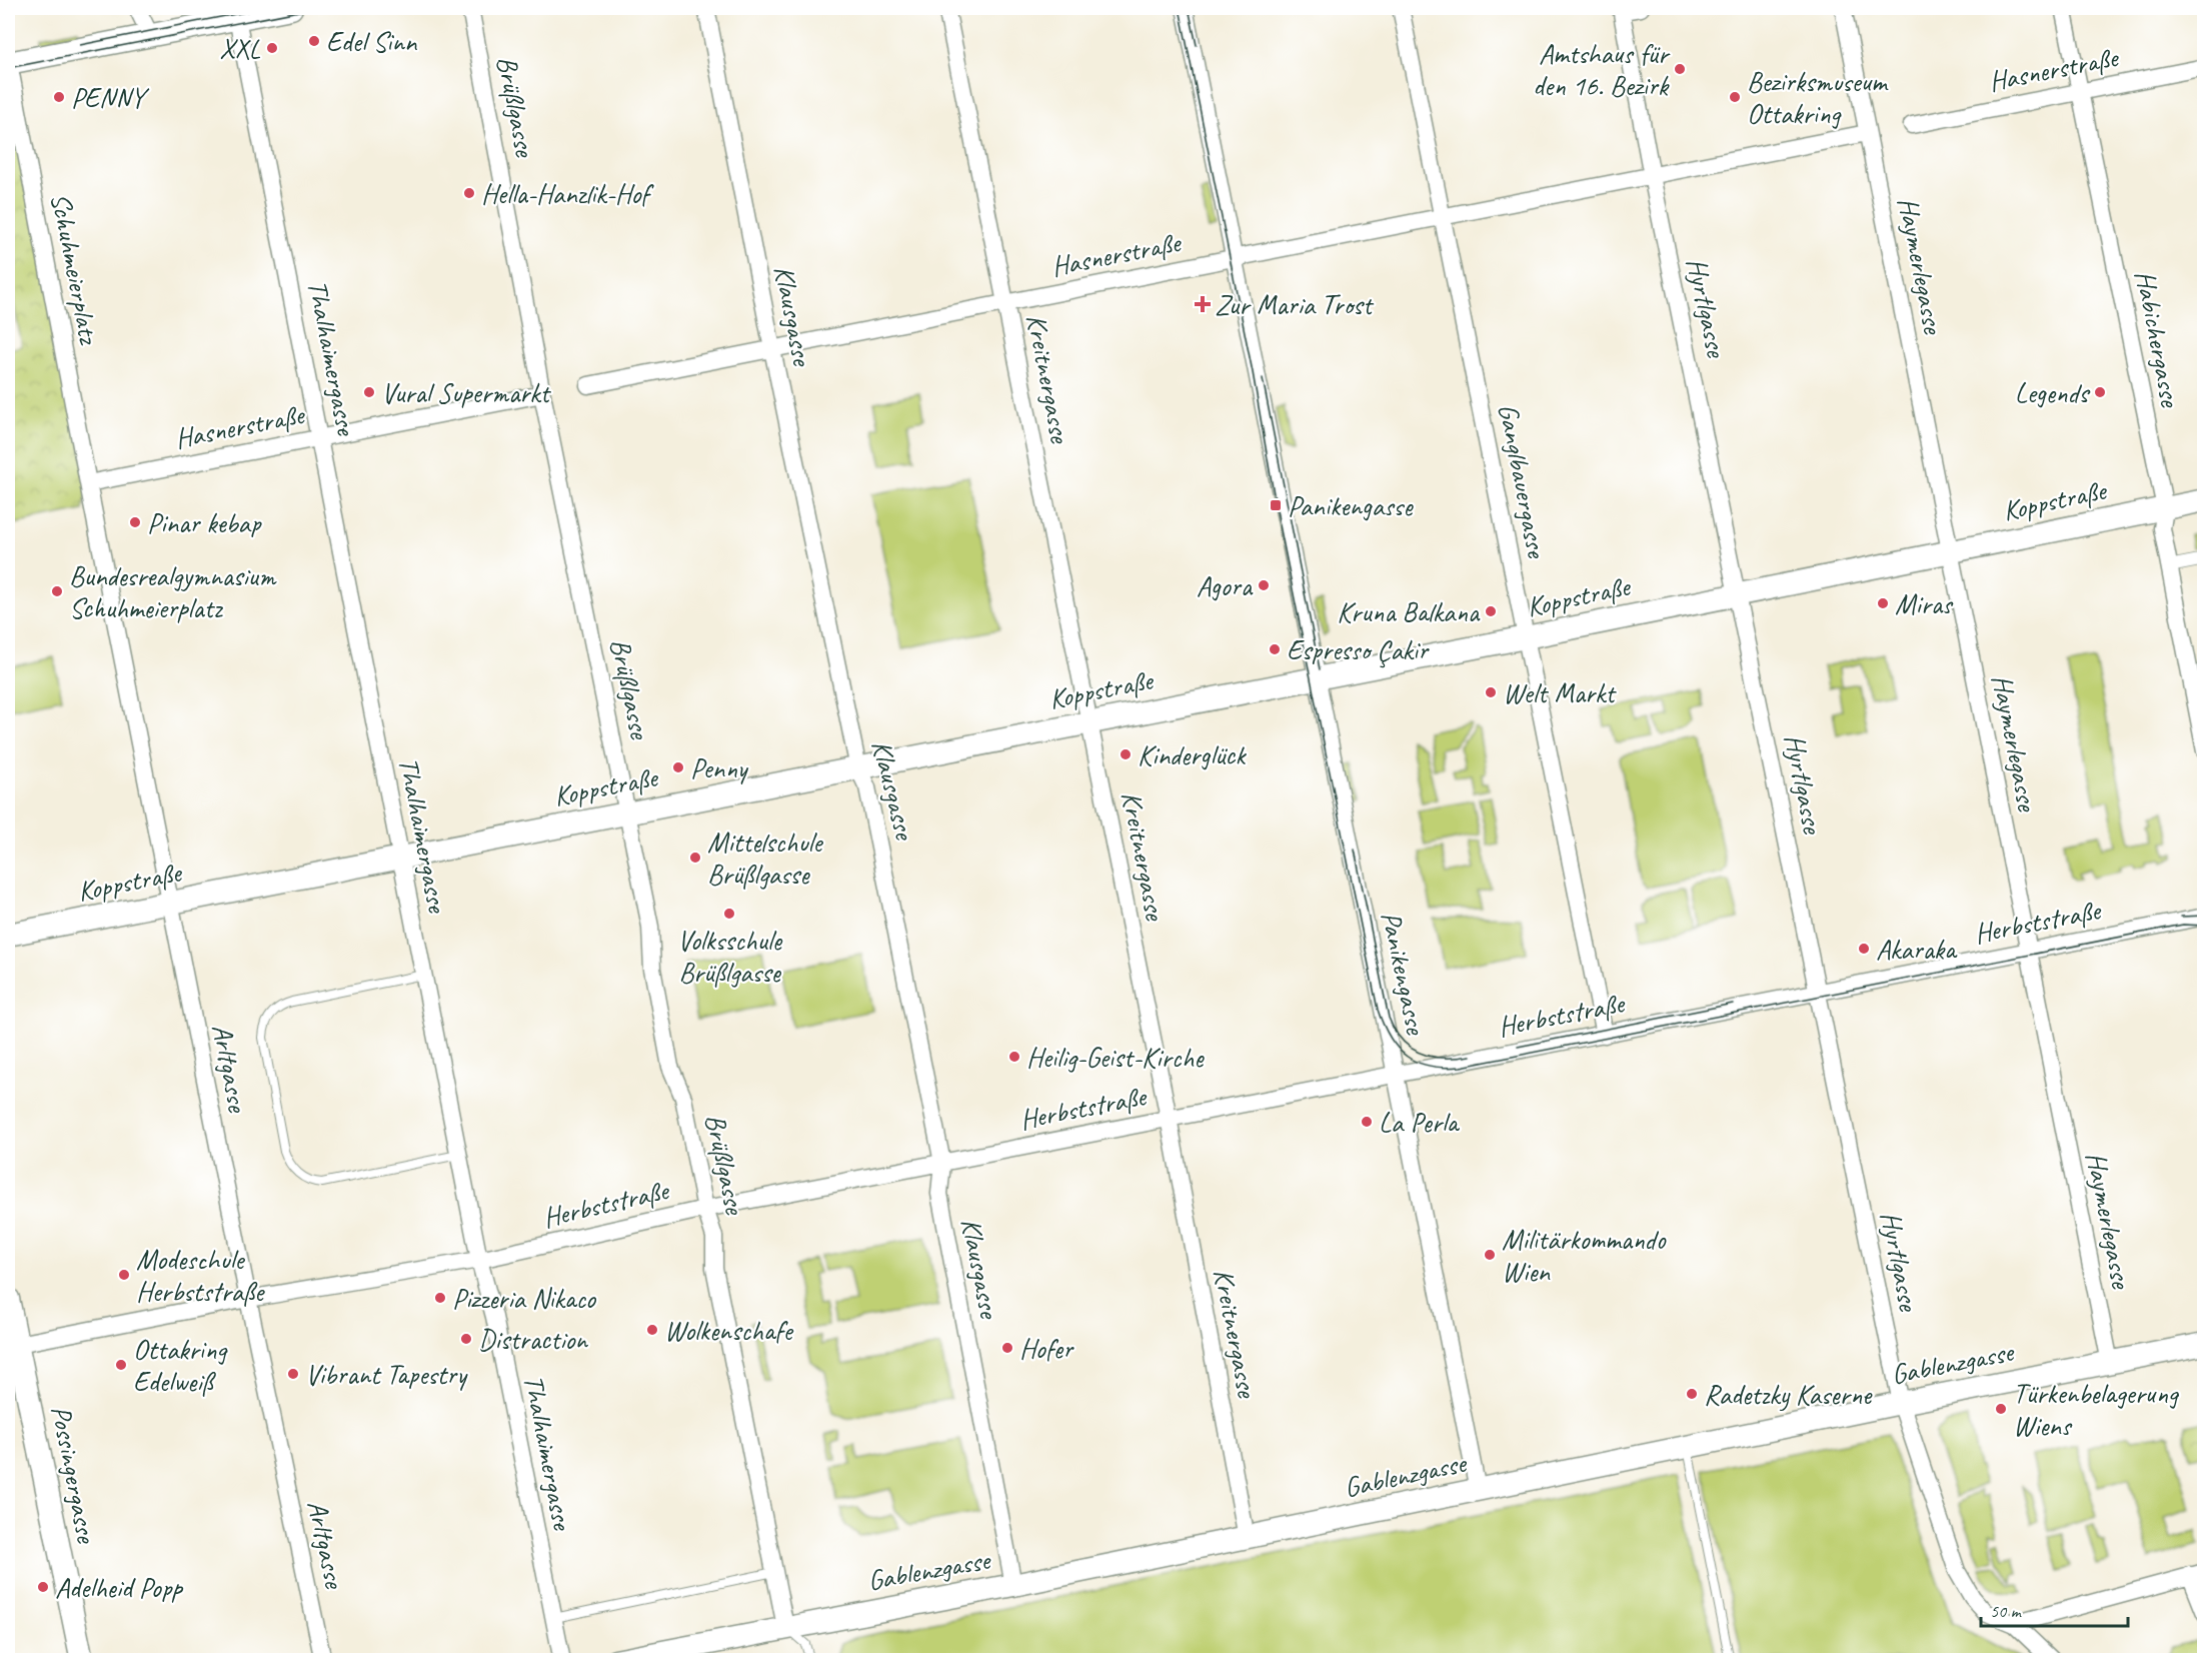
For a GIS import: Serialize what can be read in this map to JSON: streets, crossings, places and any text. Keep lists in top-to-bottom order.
{
  "streets": {
    "main road": ["Koppstraße", "Gablenzgasse", "Possingergasse"],
    "street": [
      "Hasnerstraße",
      "Brüßlgasse",
      "Haymerlegasse",
      "Schuhmeierplatz",
      "Hyrtlgasse",
      "Klausgasse",
      "Habichergasse",
      "Thalhaimergasse",
      "Kreitnergasse",
      "Ganglbauergasse",
      "Herbststraße",
      "Panikengasse",
      "Arltgasse"
    ]
  },
  "crossings": [
    ["Hasnerstraße", "Brüßlgasse"],
    ["Hasnerstraße", "Haymerlegasse"],
    ["Hasnerstraße", "Schuhmeierplatz"],
    ["Hasnerstraße", "Hyrtlgasse"],
    ["Hasnerstraße", "Klausgasse"],
    ["Hasnerstraße", "Habichergasse"],
    ["Hasnerstraße", "Thalhaimergasse"],
    ["Hasnerstraße", "Kreitnergasse"],
    ["Hasnerstraße", "Ganglbauergasse"],
    ["Hasnerstraße", "Panikengasse"],
    ["Hasnerstraße", "Arltgasse"],
    ["Brüßlgasse", "Koppstraße"],
    ["Brüßlgasse", "Herbststraße"],
    ["Brüßlgasse", "Gablenzgasse"],
    ["Haymerlegasse", "Koppstraße"],
    ["Haymerlegasse", "Herbststraße"],
    ["Haymerlegasse", "Gablenzgasse"],
    ["Schuhmeierplatz", "Arltgasse"],
    ["Hyrtlgasse", "Koppstraße"],
    ["Hyrtlgasse", "Herbststraße"],
    ["Hyrtlgasse", "Gablenzgasse"],
    ["Klausgasse", "Koppstraße"],
    ["Klausgasse", "Herbststraße"],
    ["Klausgasse", "Gablenzgasse"],
    ["Habichergasse", "Koppstraße"],
    ["Thalhaimergasse", "Koppstraße"],
    ["Thalhaimergasse", "Herbststraße"],
    ["Kreitnergasse", "Koppstraße"],
    ["Kreitnergasse", "Herbststraße"],
    ["Kreitnergasse", "Gablenzgasse"],
    ["Ganglbauergasse", "Koppstraße"],
    ["Ganglbauergasse", "Herbststraße"],
    ["Koppstraße", "Panikengasse"],
    ["Koppstraße", "Arltgasse"],
    ["Herbststraße", "Panikengasse"],
    ["Herbststraße", "Arltgasse"],
    ["Herbststraße", "Possingergasse"],
    ["Panikengasse", "Gablenzgasse"]
  ],
  "places": {
    "other": [
      "Edel Sinn",
      "XXL",
      "Amtshaus für den 16. Bezirk",
      "PENNY",
      "Bezirksmuseum Ottakring",
      "Hella-Hanzlik-Hof",
      "Vural Supermarkt",
      "Legends",
      "Pinar kebap",
      "Agora",
      "Bundesrealgymnasium Schuhmeierplatz",
      "Miras",
      "Kruna Balkana",
      "Espresso Çakir",
      "Welt Markt",
      "Kinderglück",
      "Penny",
      "Mittelschule Brüßlgasse",
      "Volksschule Brüßlgasse",
      "Akaraka",
      "Heilig-Geist-Kirche",
      "La Perla",
      "Militärkommando Wien",
      "Modeschule Herbststraße",
      "Pizzeria Nikaco",
      "Wolkenschafe",
      "Distraction",
      "Hofer",
      "Ottakring Edelweiß",
      "Vibrant Tapestry",
      "Radetzky Kaserne",
      "Türkenbelagerung Wiens",
      "Adelheid Popp"
    ],
    "health": ["Zur Maria Trost"],
    "transit": ["Panikengasse"]
  },
  "scale_bar": "50 m"
}
